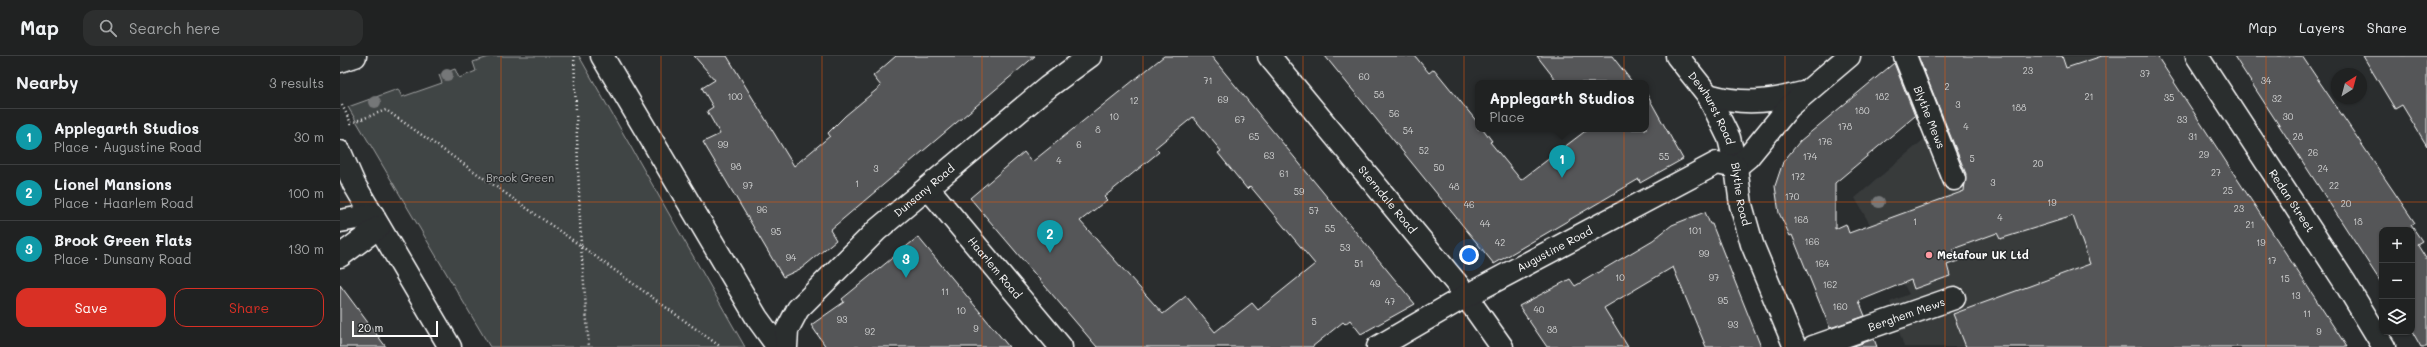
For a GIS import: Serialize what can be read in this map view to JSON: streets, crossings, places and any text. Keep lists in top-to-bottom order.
{
  "streets": {
    "street": [
      "Dewhurst Road",
      "Blythe Mews",
      "Dunsany Road",
      "Blythe Road",
      "Sterndale Road",
      "Redan Street",
      "Augustine Road",
      "Haarlem Road",
      "Berghem Mews"
    ]
  },
  "crossings": [
    ["Dewhurst Road", "Blythe Road"],
    ["Dewhurst Road", "Augustine Road"],
    ["Dunsany Road", "Haarlem Road"],
    ["Blythe Road", "Augustine Road"],
    ["Sterndale Road", "Augustine Road"]
  ],
  "parks": ["Brook Green"],
  "places": ["Metafour UK Ltd"],
  "house_numbers": [
    "23",
    "37",
    "60",
    "71",
    "34",
    "2",
    "58",
    "100",
    "182",
    "21",
    "35",
    "32",
    "69",
    "12",
    "3",
    "188",
    "180",
    "56",
    "10",
    "30",
    "67",
    "33",
    "178",
    "4",
    "8",
    "54",
    "65",
    "31",
    "28",
    "176",
    "99",
    "6",
    "52",
    "26",
    "29",
    "63",
    "55",
    "174",
    "5",
    "4",
    "20",
    "98",
    "50",
    "3",
    "24",
    "27",
    "61",
    "172",
    "3",
    "1",
    "97",
    "22",
    "48",
    "25",
    "59",
    "170",
    "19",
    "20",
    "46",
    "23",
    "96",
    "57",
    "4",
    "168",
    "1",
    "18",
    "44",
    "21",
    "55",
    "101",
    "95",
    "166",
    "42",
    "19",
    "53",
    "99",
    "94",
    "17",
    "51",
    "164",
    "10",
    "97",
    "15",
    "49",
    "162",
    "11",
    "13",
    "95",
    "47",
    "160",
    "40",
    "10",
    "11",
    "93",
    "5",
    "93",
    "9",
    "38",
    "92",
    "9"
  ],
  "scale_bar": "20 m",
  "north": "top right",
  "page": {
    "header": "Map",
    "search": "Search here",
    "nav": ["Map", "Layers", "Share"],
    "heading": ["Nearby", "3 results"],
    "popup": ["Applegarth Studios", "Place"],
    "list": [
      {
        "mark": "1",
        "name": "Applegarth Studios",
        "note": "Place · Augustine Road",
        "value": "30 m"
      },
      {
        "mark": "2",
        "name": "Lionel Mansions",
        "note": "Place · Haarlem Road",
        "value": "100 m"
      },
      {
        "mark": "3",
        "name": "Brook Green Flats",
        "note": "Place · Dunsany Road",
        "value": "130 m"
      }
    ],
    "pins": ["1", "2", "3"],
    "map_buttons": ["+", "−"],
    "buttons": ["Save", "Share"],
    "scale": "20 m"
  }
}
